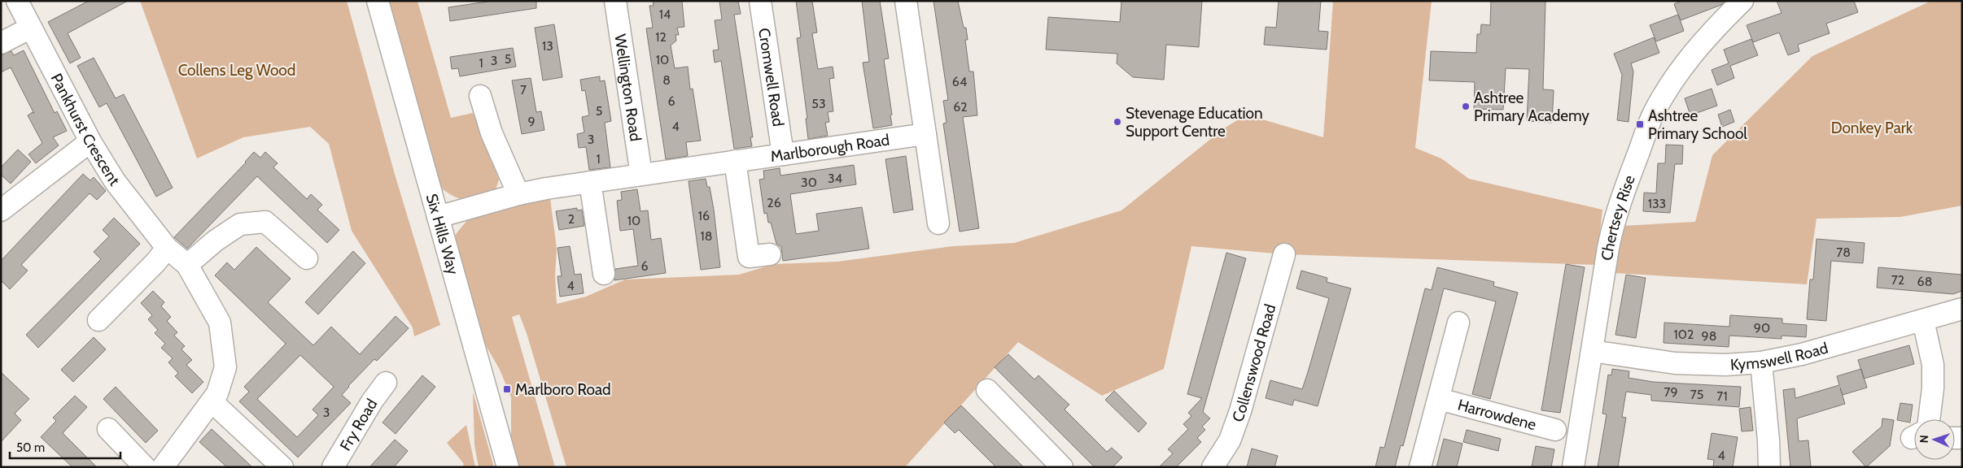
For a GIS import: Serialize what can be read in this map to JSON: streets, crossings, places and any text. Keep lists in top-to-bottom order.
{
  "streets": {
    "street": [
      "Cromwell Road",
      "Wellington Road",
      "Pankhurst Crescent",
      "Marlborough Road",
      "Chertsey Rise",
      "Six Hills Way",
      "Kymswell Road",
      "Collenswood Road",
      "Harrowdene",
      "Fry Road"
    ]
  },
  "crossings": [
    ["Cromwell Road", "Marlborough Road"],
    ["Wellington Road", "Marlborough Road"],
    ["Marlborough Road", "Six Hills Way"],
    ["Chertsey Rise", "Kymswell Road"]
  ],
  "parks": ["Collens Leg Wood", "Donkey Park"],
  "places": {
    "other": ["Ashtree Primary Academy", "Stevenage Education Support Centre"],
    "transit": ["Ashtree Primary School", "Marlboro Road"]
  },
  "house_numbers": [
    "14",
    "12",
    "13",
    "5",
    "10",
    "3",
    "1",
    "8",
    "64",
    "7",
    "6",
    "53",
    "62",
    "5",
    "9",
    "4",
    "3",
    "1",
    "34",
    "30",
    "26",
    "133",
    "16",
    "2",
    "10",
    "18",
    "78",
    "6",
    "72",
    "68",
    "4",
    "90",
    "102",
    "98",
    "79",
    "75",
    "71",
    "3",
    "4"
  ],
  "scale_bar": "50 m",
  "north": "left"
}
